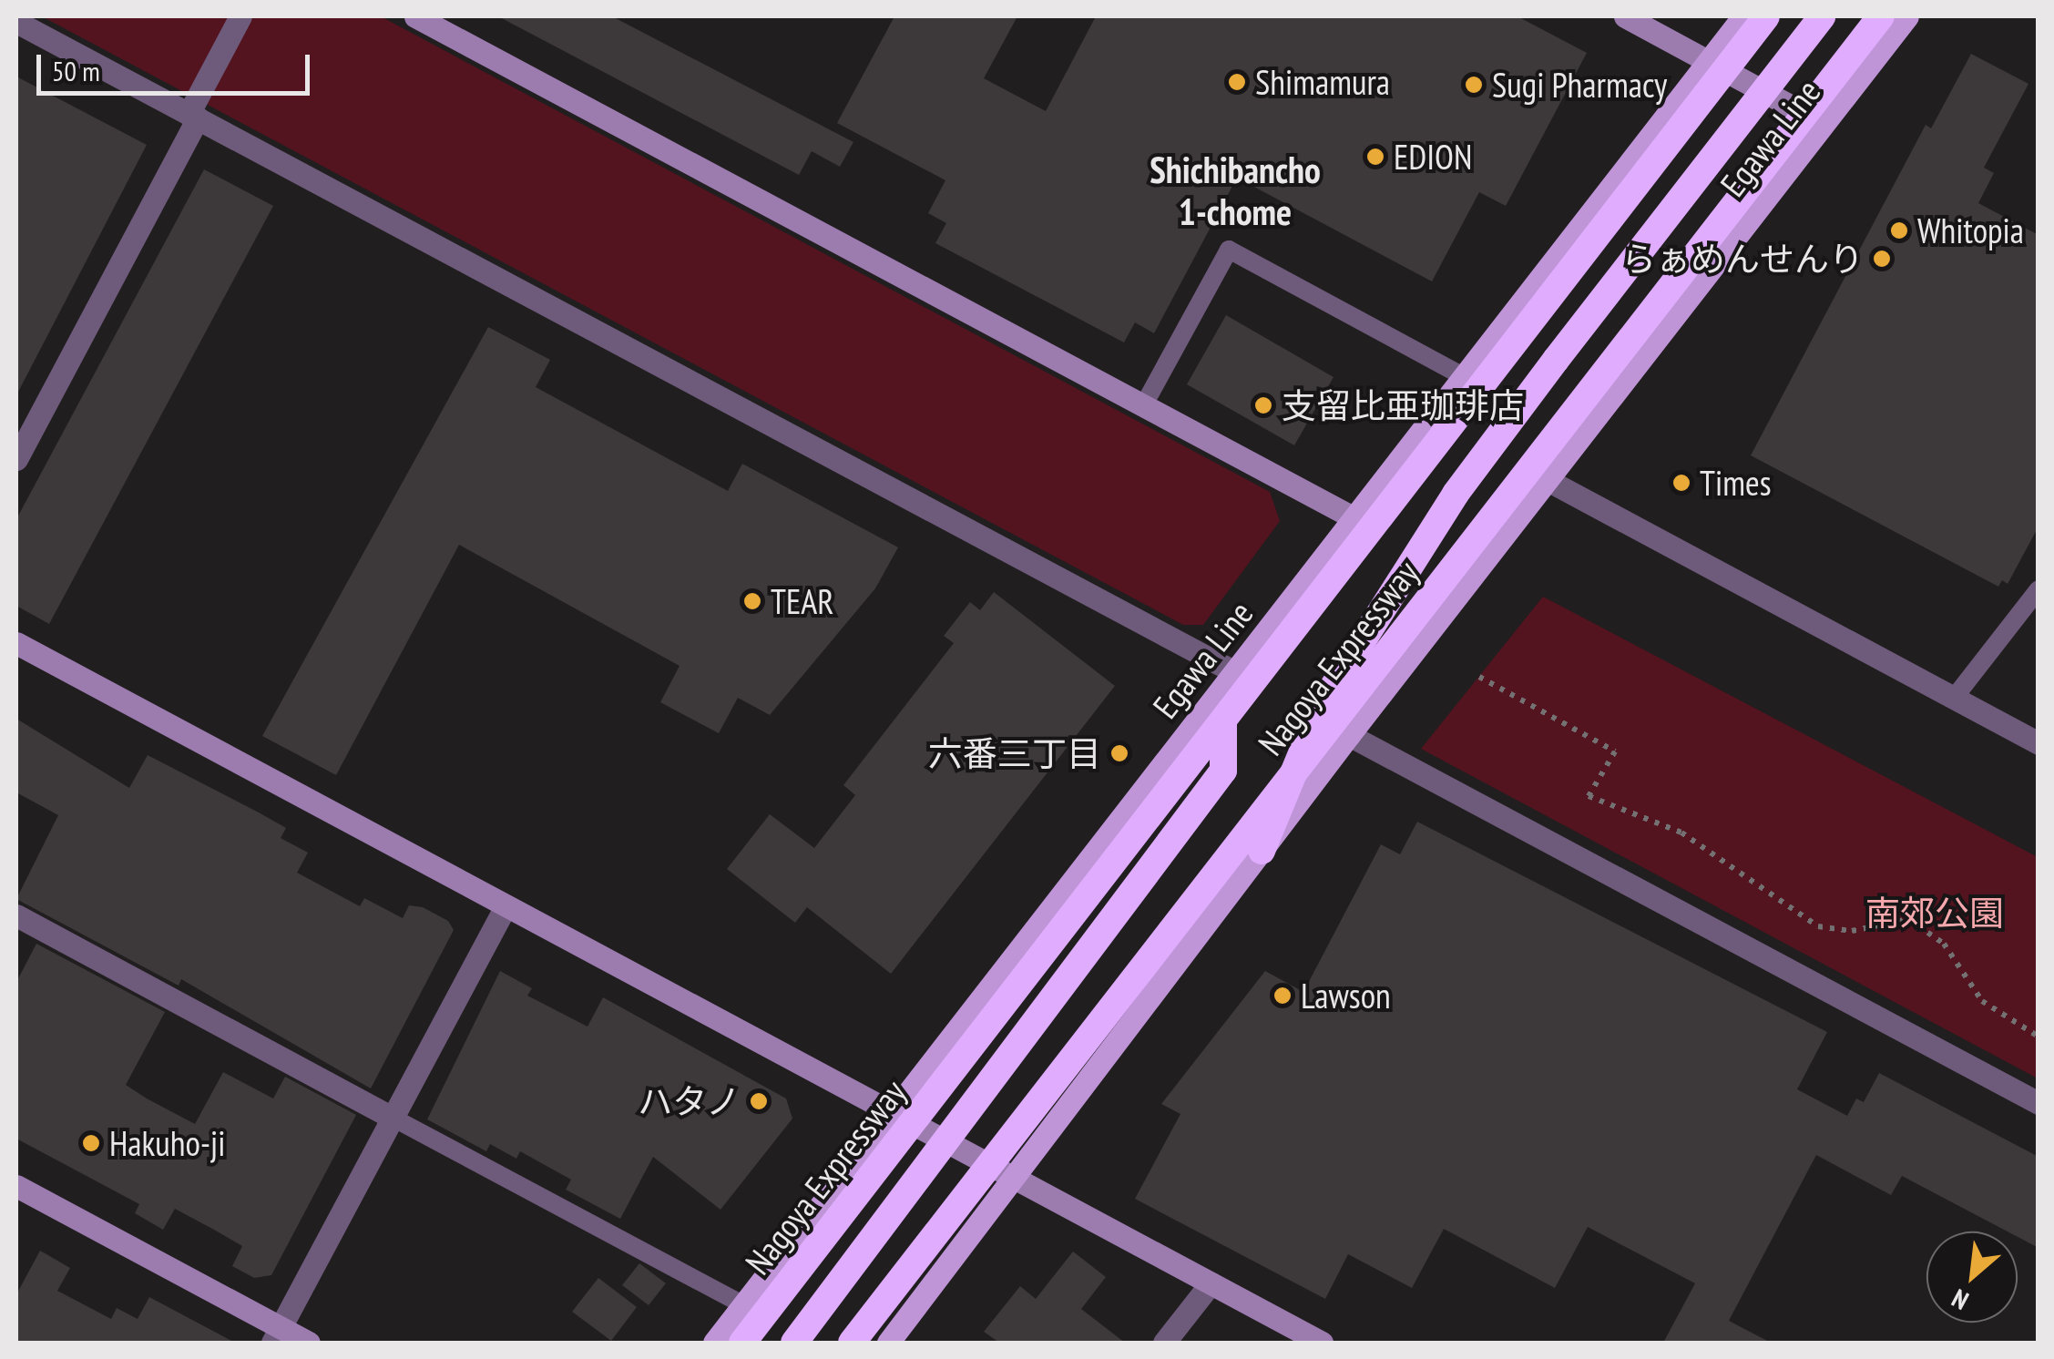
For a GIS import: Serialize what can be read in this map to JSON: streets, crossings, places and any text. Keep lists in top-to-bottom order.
{
  "streets": {
    "highway": ["Nagoya Expressway"],
    "main road": ["Egawa Line"]
  },
  "districts": ["Shichibancho 1-chome"],
  "parks": ["南郊公園"],
  "places": [
    "Shimamura",
    "Sugi Pharmacy",
    "EDION",
    "Whitopia",
    "らぁめんせんり",
    "支留比亜珈琲店",
    "Times",
    "TEAR",
    "六番三丁目",
    "Lawson",
    "ハタノ",
    "Hakuho-ji"
  ],
  "scale_bar": "50 m",
  "north": "bottom left"
}
